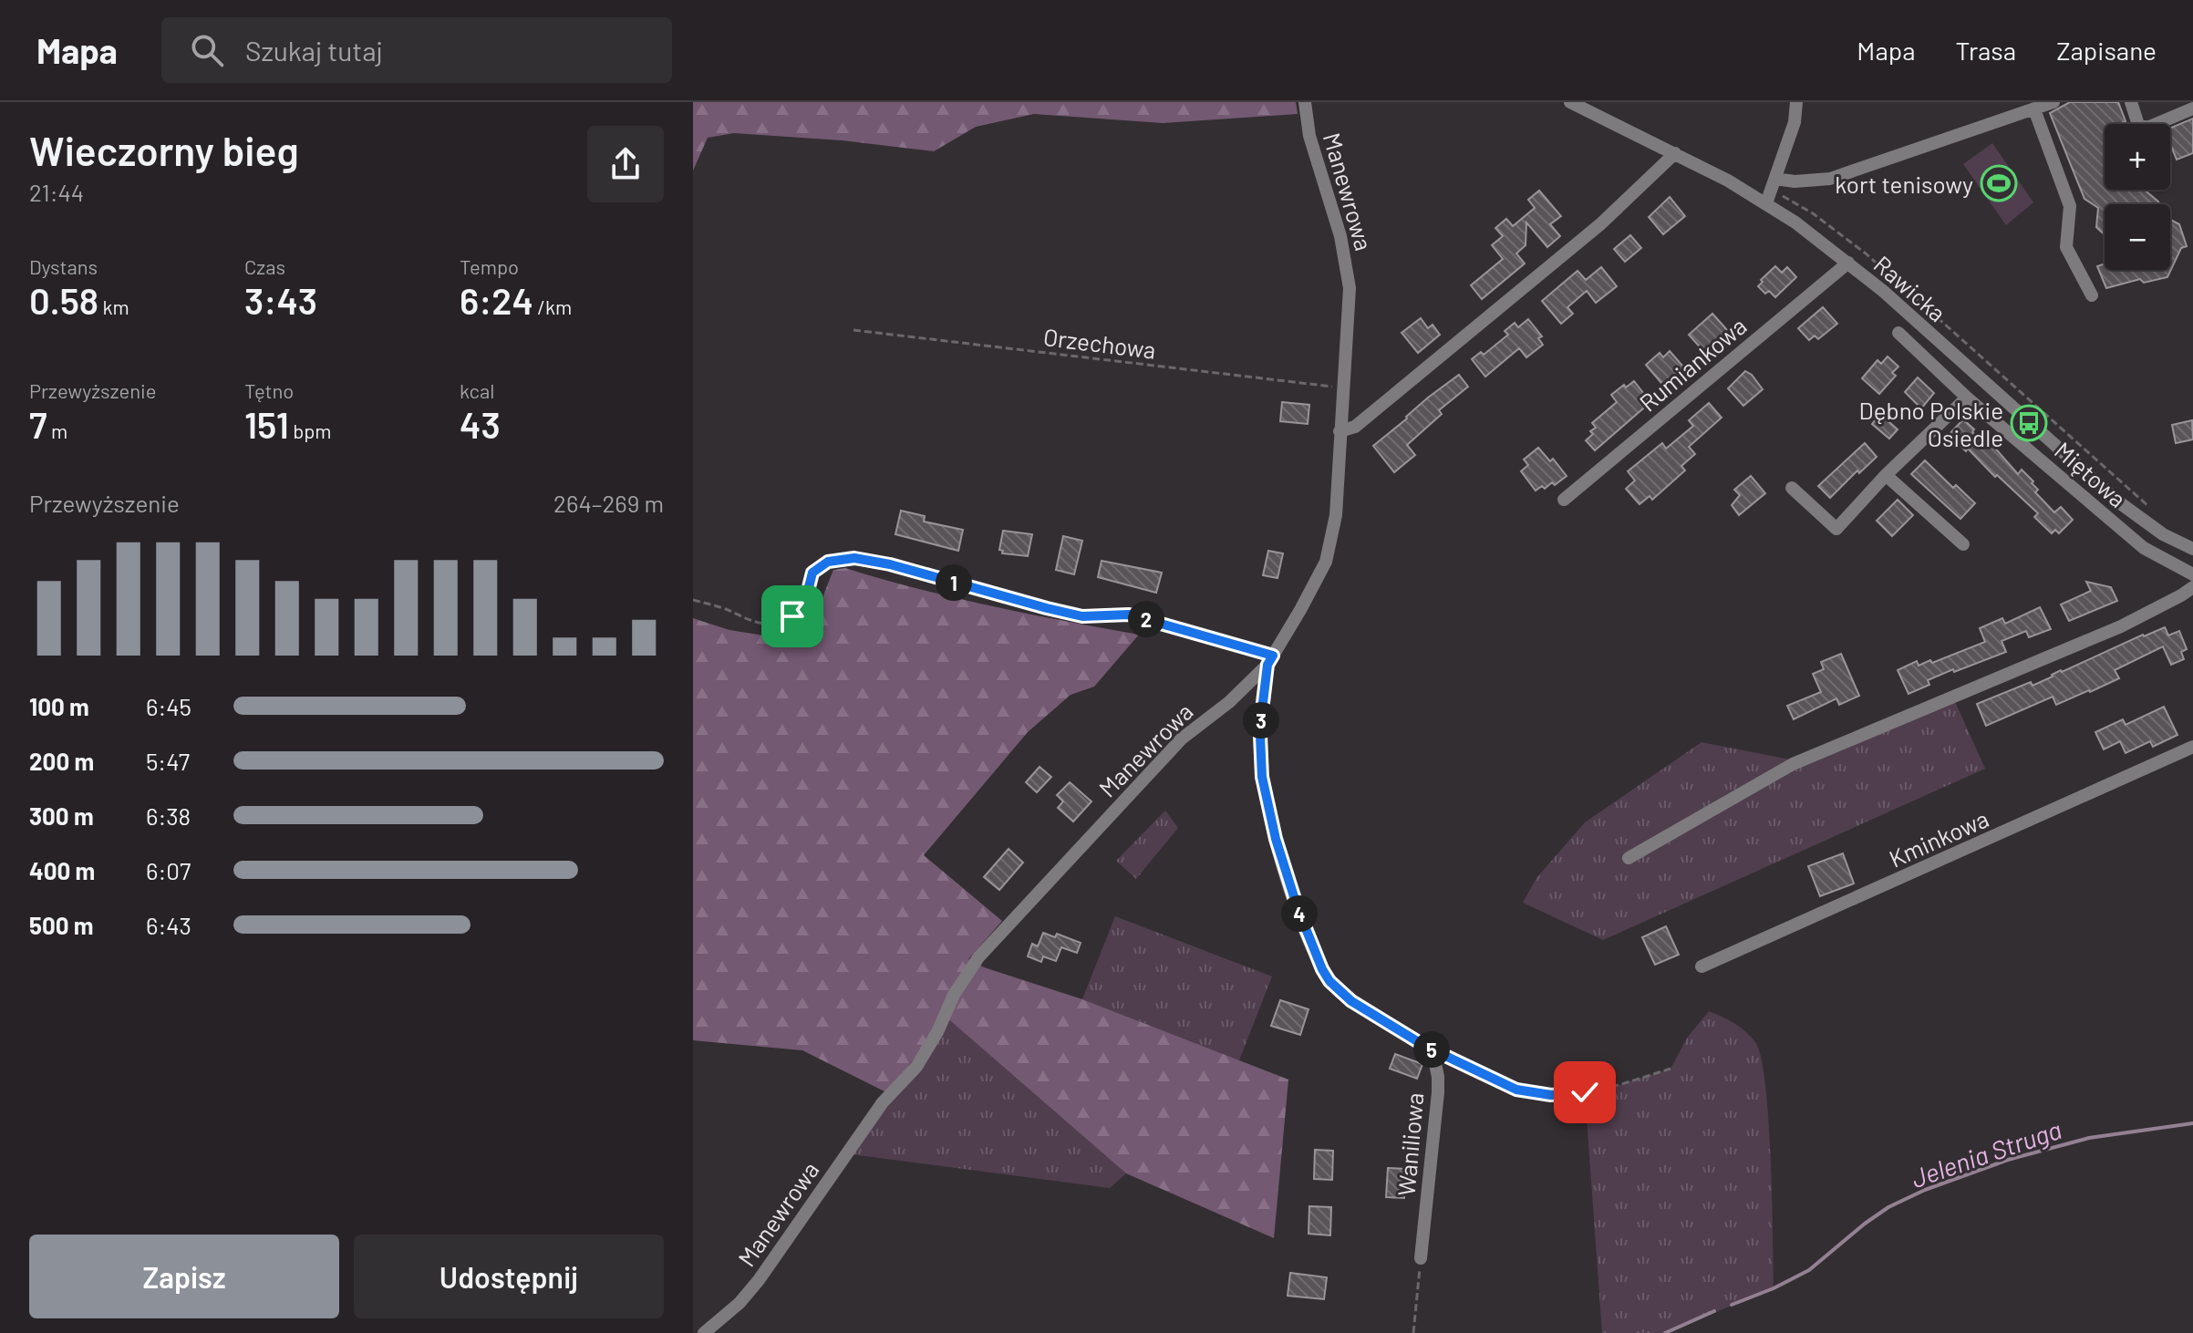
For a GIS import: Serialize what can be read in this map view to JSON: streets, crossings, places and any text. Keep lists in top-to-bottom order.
{
  "streets": {
    "street": [
      "Manewrowa",
      "Rawicka",
      "Rumiankowa",
      "Miętowa",
      "Kminkowa",
      "Waniliowa"
    ],
    "path": ["Orzechowa"]
  },
  "crossings": [
    ["Manewrowa", "Orzechowa"],
    ["Rawicka", "Rumiankowa"]
  ],
  "water": ["Jelenia Struga"],
  "places": {
    "sports": ["kort tenisowy"],
    "bus stop": ["Dębno Polskie Osiedle"]
  },
  "page": {
    "header": "Mapa",
    "search": "Szukaj tutaj",
    "nav": ["Mapa", "Trasa", "Zapisane"],
    "heading": ["Wieczorny bieg", "21:44"],
    "map_buttons": ["+", "−"],
    "stats": [
      ["Dystans", "0.58 km"],
      ["Czas", "3:43"],
      ["Tempo", "6:24 /km"],
      ["Przewyższenie", "7 m"],
      ["Tętno", "151 bpm"],
      ["kcal", "43"]
    ],
    "chart": ["Przewyższenie", "264–269 m"],
    "pins": [
      "1",
      "2",
      "3",
      "4",
      "5"
    ],
    "list": [
      {
        "name": "100 m",
        "note": "6:45"
      },
      {
        "name": "200 m",
        "note": "5:47"
      },
      {
        "name": "300 m",
        "note": "6:38"
      },
      {
        "name": "400 m",
        "note": "6:07"
      },
      {
        "name": "500 m",
        "note": "6:43"
      }
    ],
    "buttons": ["Zapisz", "Udostępnij"]
  }
}
